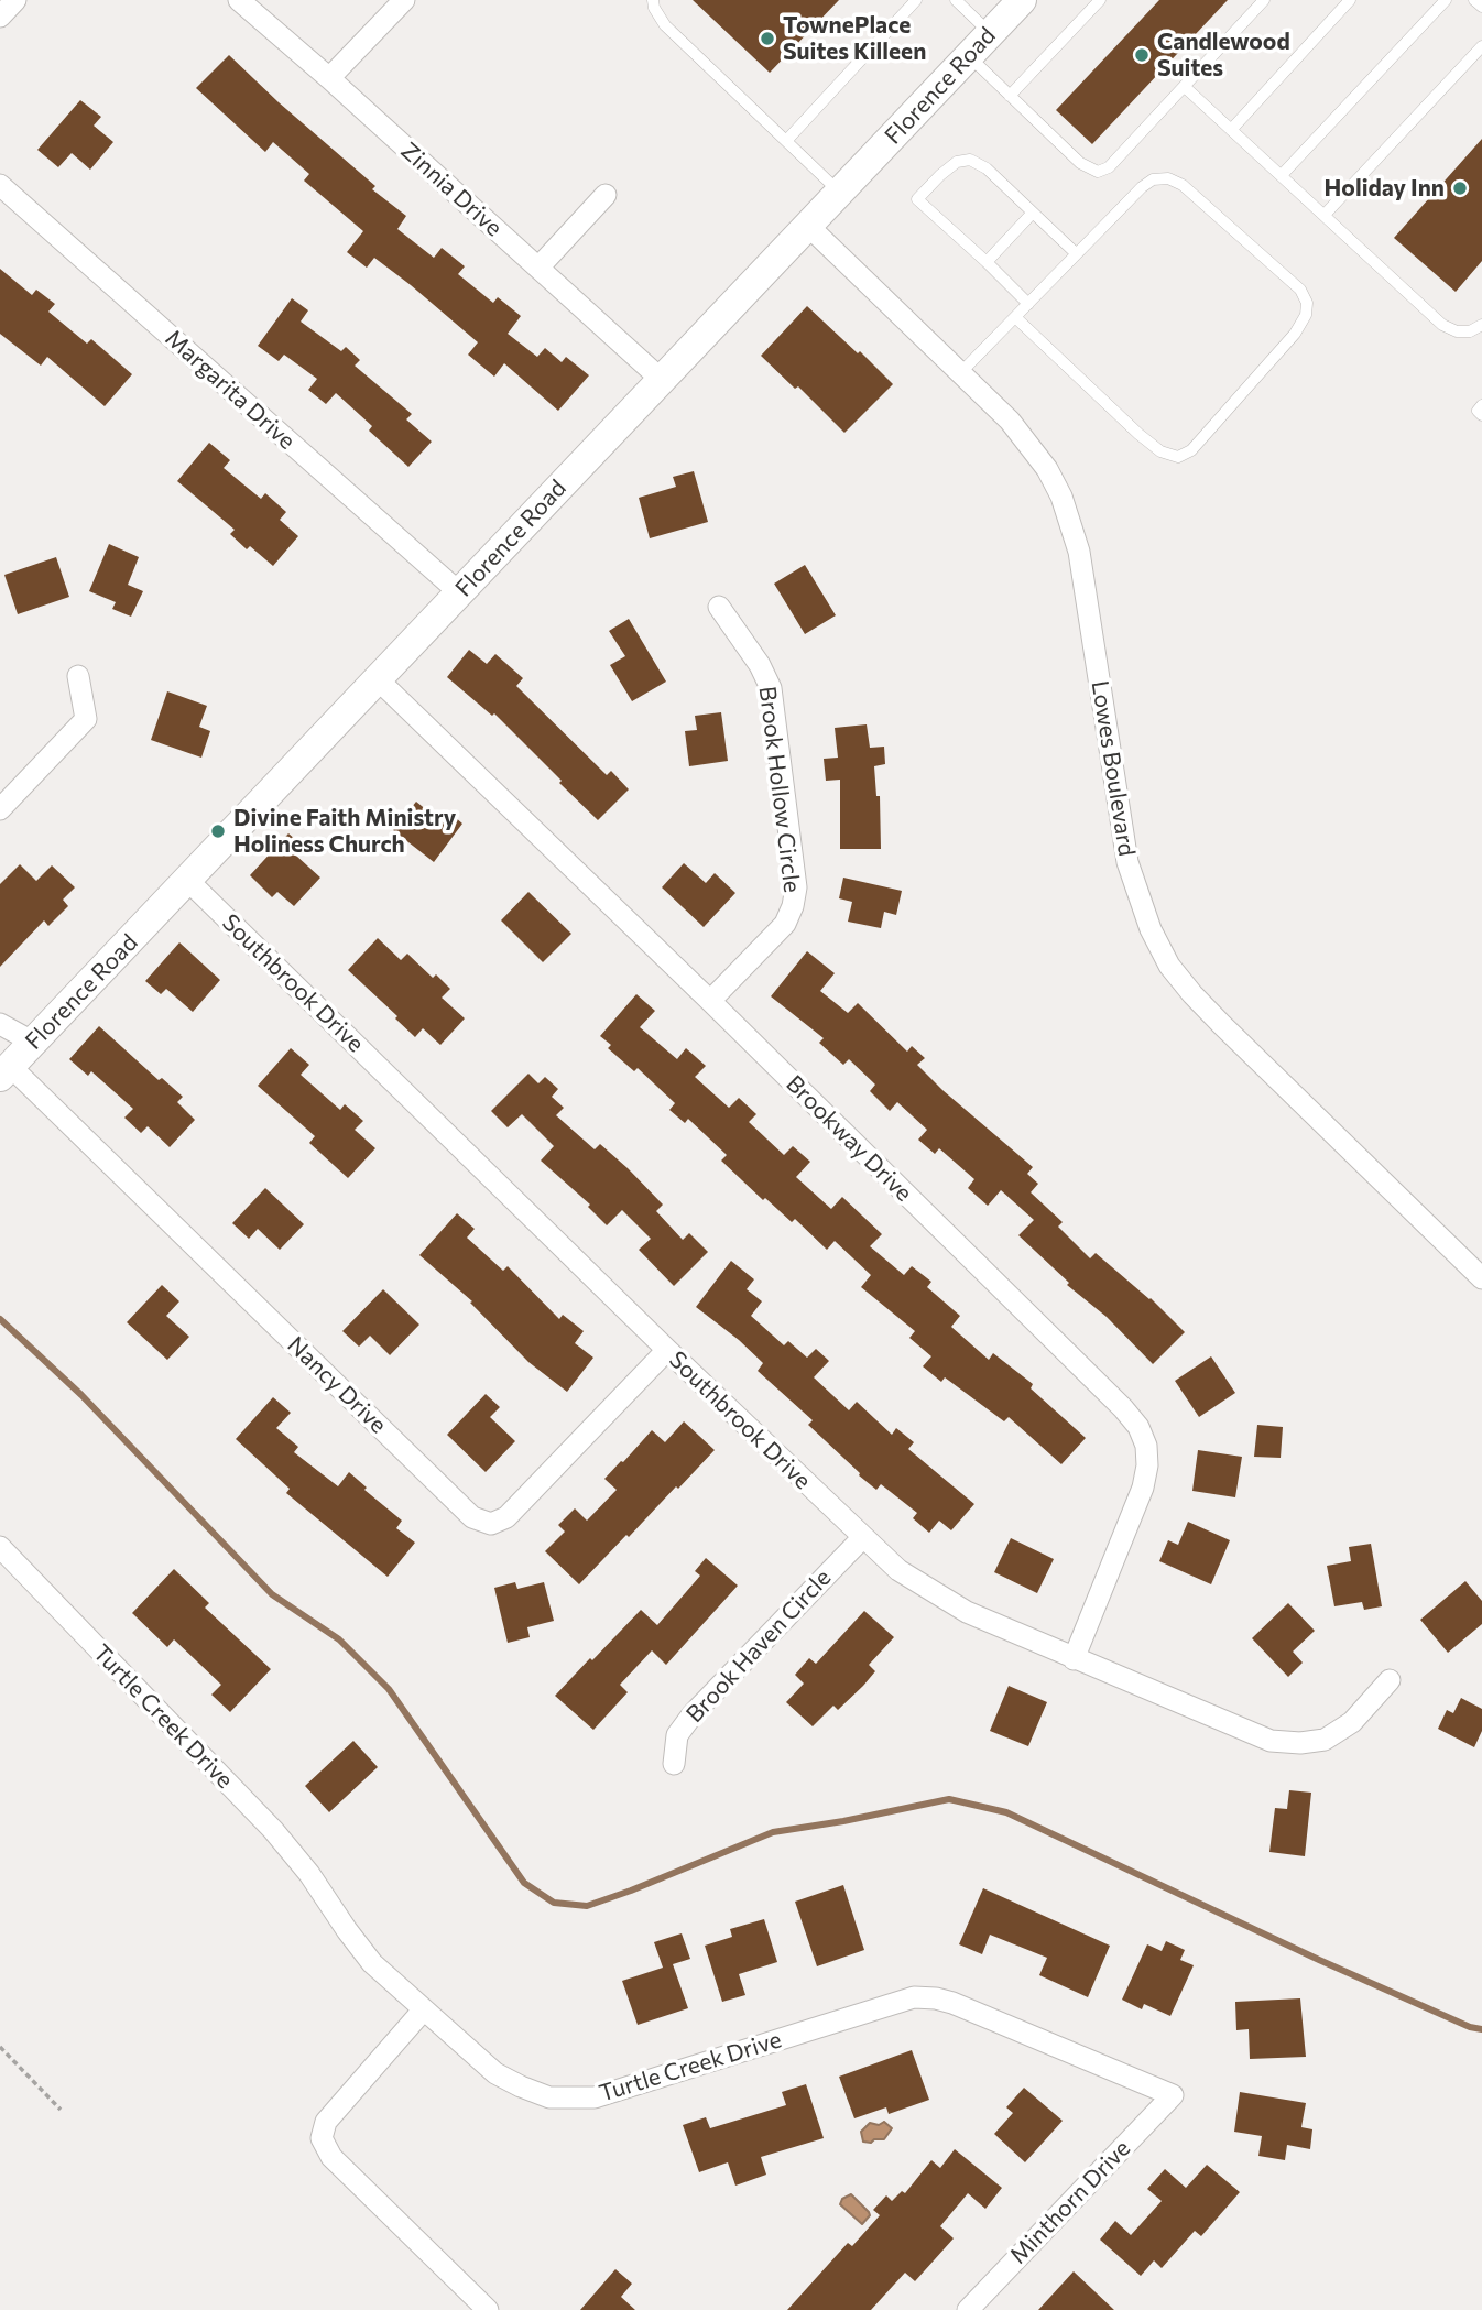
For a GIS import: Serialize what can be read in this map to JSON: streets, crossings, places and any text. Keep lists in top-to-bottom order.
{
  "streets": {
    "street": [
      "Florence Road",
      "Zinnia Drive",
      "Margarita Drive",
      "Lowes Boulevard",
      "Brook Hollow Circle",
      "Southbrook Drive",
      "Brookway Drive",
      "Nancy Drive",
      "Brook Haven Circle",
      "Turtle Creek Drive",
      "Minthorn Drive"
    ]
  },
  "crossings": [
    ["Florence Road", "Zinnia Drive"],
    ["Florence Road", "Margarita Drive"],
    ["Florence Road", "Lowes Boulevard"],
    ["Florence Road", "Southbrook Drive"],
    ["Florence Road", "Brookway Drive"],
    ["Florence Road", "Nancy Drive"],
    ["Brook Hollow Circle", "Brookway Drive"],
    ["Southbrook Drive", "Brookway Drive"],
    ["Southbrook Drive", "Nancy Drive"],
    ["Southbrook Drive", "Brook Haven Circle"],
    ["Turtle Creek Drive", "Minthorn Drive"]
  ],
  "places": [
    "TownePlace Suites Killeen",
    "Candlewood Suites",
    "Holiday Inn",
    "Divine Faith Ministry Holiness Church"
  ]
}
